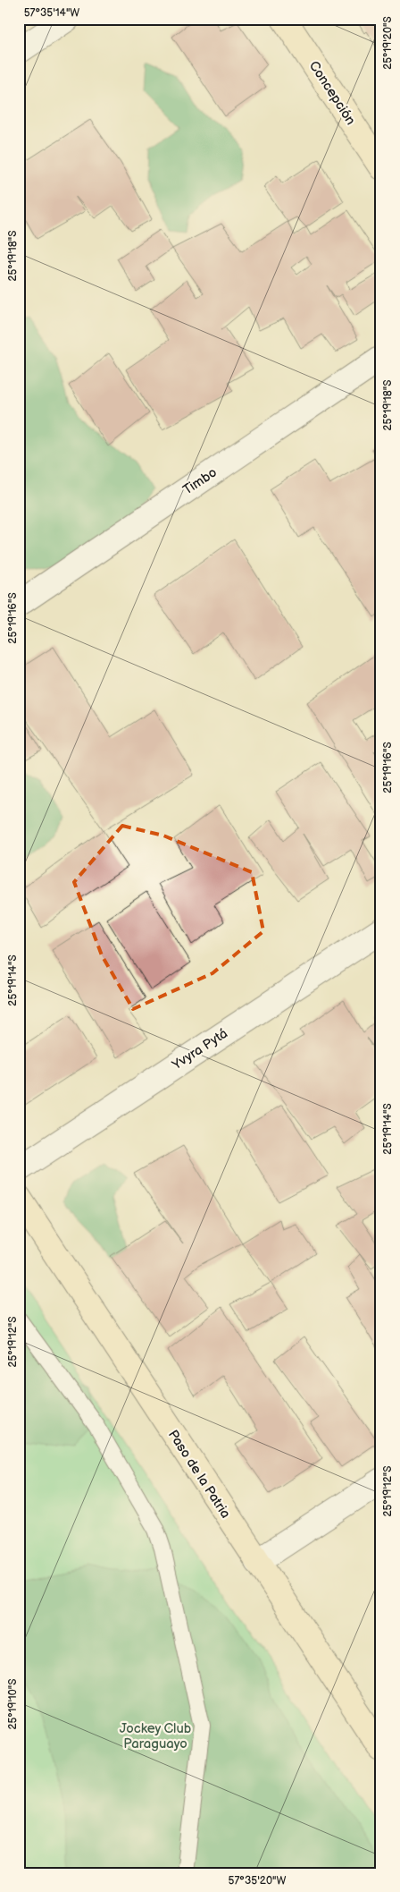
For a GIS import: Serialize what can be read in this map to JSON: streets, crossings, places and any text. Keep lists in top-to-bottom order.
{
  "streets": {
    "street": [
      "Concepción",
      "Timbo",
      "Yvyra Pytá",
      "Paso de la Patria"
    ]
  },
  "parks": ["Jockey Club Paraguayo"],
  "coordinates": [
    "57°35'14\"W",
    "25°19'20\"S",
    "25°19'18\"S",
    "25°19'16\"S",
    "25°19'14\"S",
    "25°19'12\"S",
    "25°19'10\"S",
    "57°35'20\"W"
  ]
}
